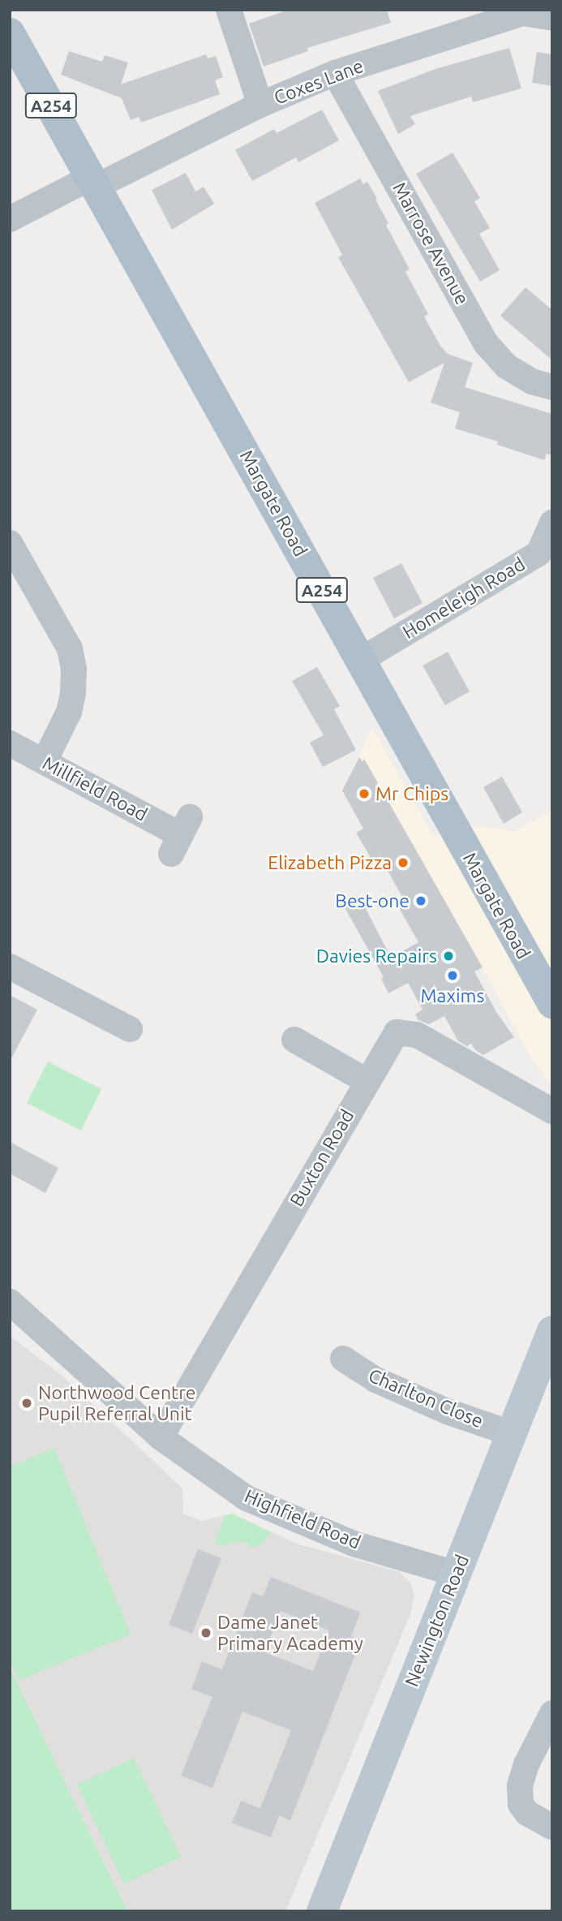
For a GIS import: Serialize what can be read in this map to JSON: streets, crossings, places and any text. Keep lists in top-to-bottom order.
{
  "streets": {
    "main road": ["A254", "Margate Road", "Newington Road"],
    "street": [
      "Coxes Lane",
      "Marrose Avenue",
      "Homeleigh Road",
      "Millfield Road",
      "Buxton Road",
      "Charlton Close",
      "Highfield Road"
    ]
  },
  "crossings": [
    ["Coxes Lane", "Marrose Avenue"],
    ["Coxes Lane", "Margate Road"],
    ["Margate Road", "Homeleigh Road"],
    ["Buxton Road", "Highfield Road"],
    ["Charlton Close", "Newington Road"],
    ["Highfield Road", "Newington Road"]
  ],
  "places": [
    "Mr Chips",
    "Elizabeth Pizza",
    "Best-one",
    "Davies Repairs",
    "Maxims",
    "Northwood Centre Pupil Referral Unit",
    "Dame Janet Primary Academy"
  ]
}
